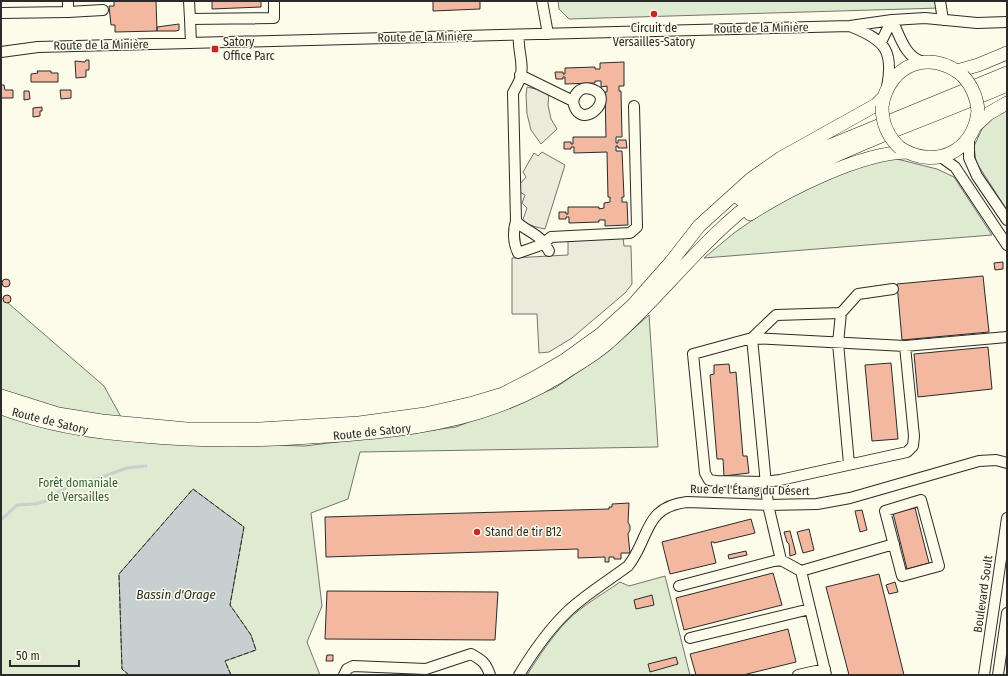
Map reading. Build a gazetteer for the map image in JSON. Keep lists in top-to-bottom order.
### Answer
{
  "streets": {
    "main road": ["Route de Satory"],
    "street": ["Route de la Minière", "Rue de l'Étang du Désert", "Boulevard Soult"]
  },
  "water": ["Bassin d'Orage"],
  "parks": ["Forêt domaniale de Versailles"],
  "places": {
    "other": ["Circuit de Versailles-Satory", "Stand de tir B12"],
    "transit": ["Satory Office Parc"]
  },
  "scale_bar": "50 m"
}
